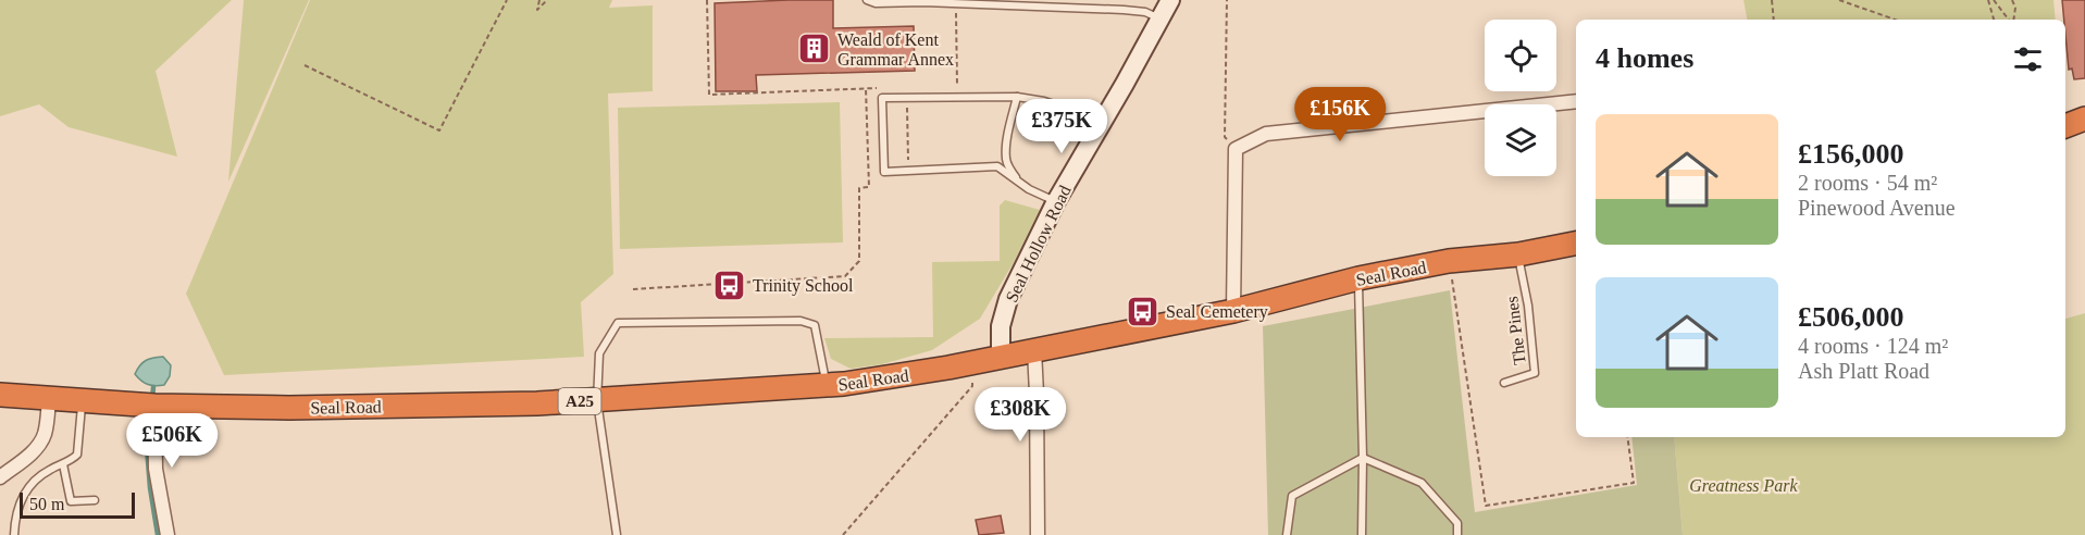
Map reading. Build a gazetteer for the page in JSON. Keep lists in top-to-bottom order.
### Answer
{
  "streets": {
    "highway": ["Seal Road", "A25"],
    "main road": ["Seal Hollow Road"],
    "lane": ["The Pines"]
  },
  "crossings": [
    ["Seal Hollow Road", "Seal Road"],
    ["Seal Road", "The Pines"],
    ["Seal Road", "A25"]
  ],
  "parks": ["Greatness Park"],
  "places": {
    "building": ["Weald of Kent Grammar Annex"],
    "bus stop": ["Trinity School", "Seal Cemetery"]
  },
  "scale_bar": "50 m",
  "page": {
    "heading": "4 homes",
    "price": [
      "£156K",
      "£375K",
      "£308K",
      "£506K"
    ],
    "list": [
      {
        "name": "£156,000",
        "note": "2 rooms · 54 m² · Pinewood Avenue"
      },
      {
        "name": "£506,000",
        "note": "4 rooms · 124 m² · Ash Platt Road"
      }
    ],
    "scale": "50 m"
  }
}
